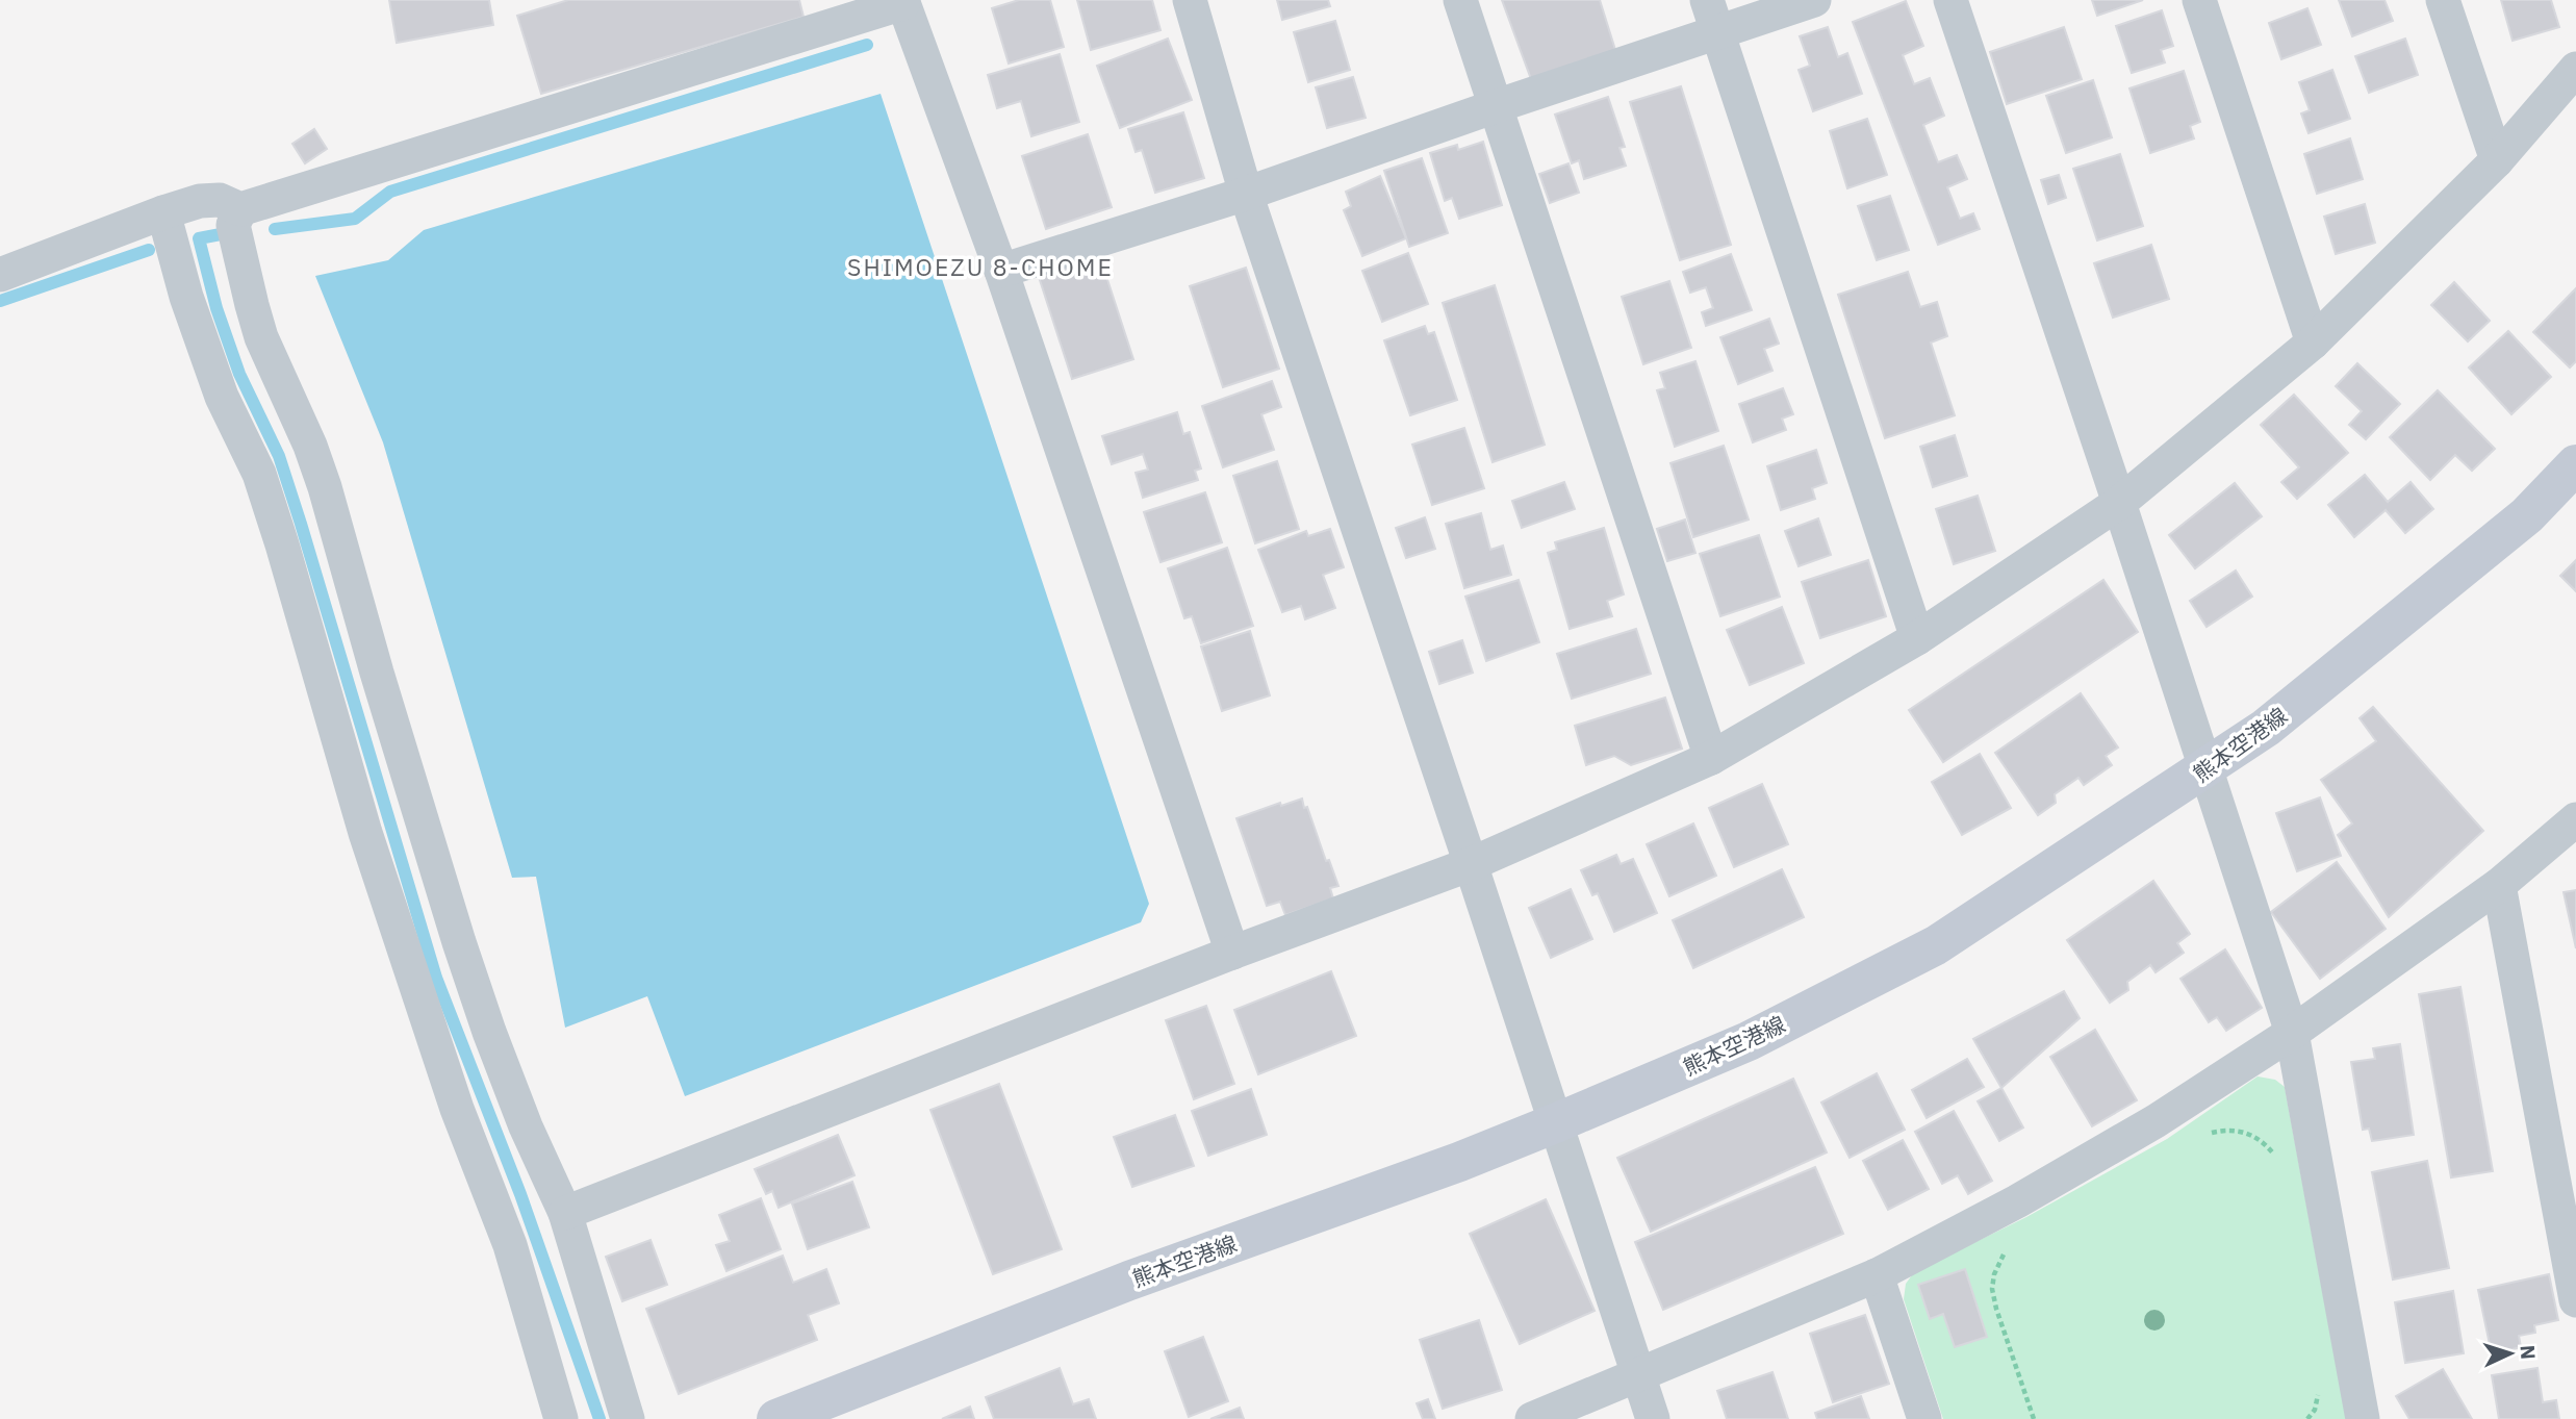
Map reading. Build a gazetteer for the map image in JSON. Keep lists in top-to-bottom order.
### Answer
{
  "streets": {
    "main road": ["熊本空港線"]
  },
  "districts": ["SHIMOEZU 8-CHOME"],
  "north": "right"
}
